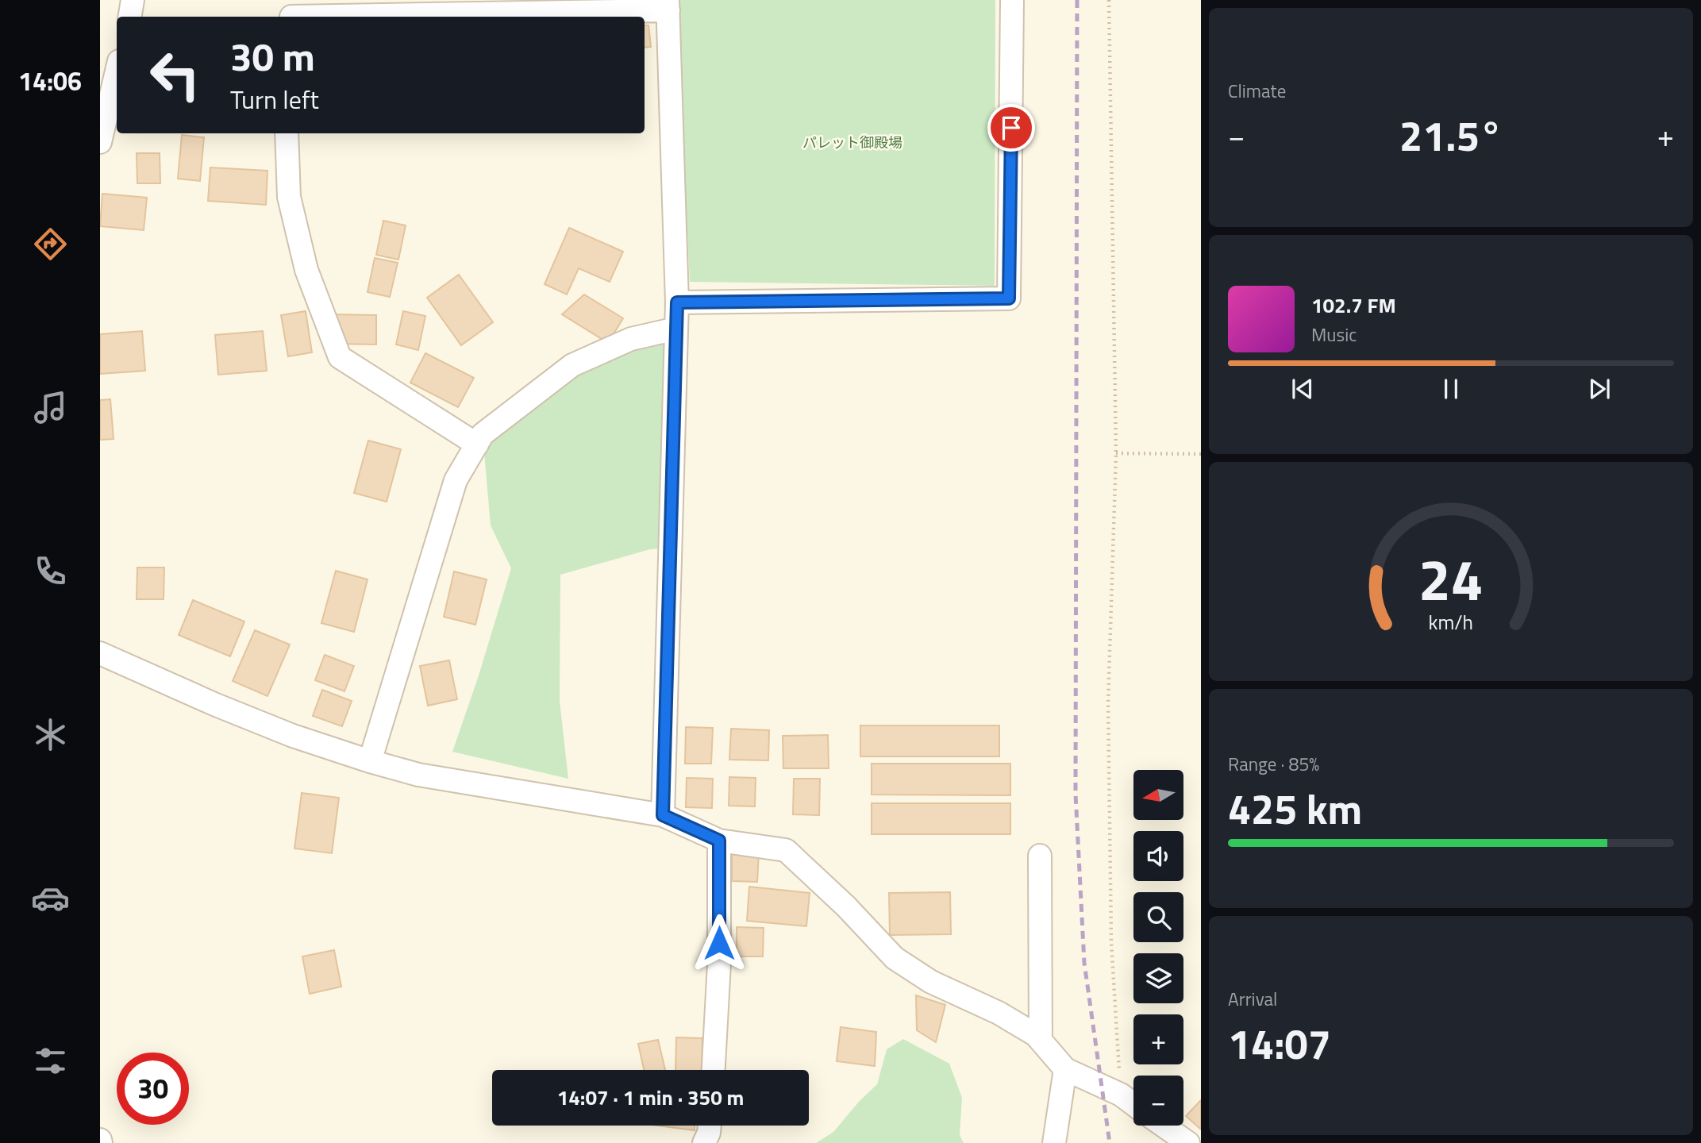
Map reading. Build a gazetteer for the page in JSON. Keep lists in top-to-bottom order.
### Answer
{
  "parks": ["パレット御殿場"],
  "north": "left",
  "page": {
    "tabs": "14:06",
    "tile": [
      "Climate",
      ["Range · 85%", "425 km"],
      ["Arrival", "14:07"]
    ],
    "turn": ["30 m", "Turn left"],
    "heat": ["−", "21.5°", "+"],
    "song": ["102.7 FM", "Music"],
    "map_buttons": ["+", "−"],
    "limit": "30",
    "trip": "14:07 · 1 min · 350 m",
    "gauge": ["24", "km/h"]
  }
}
